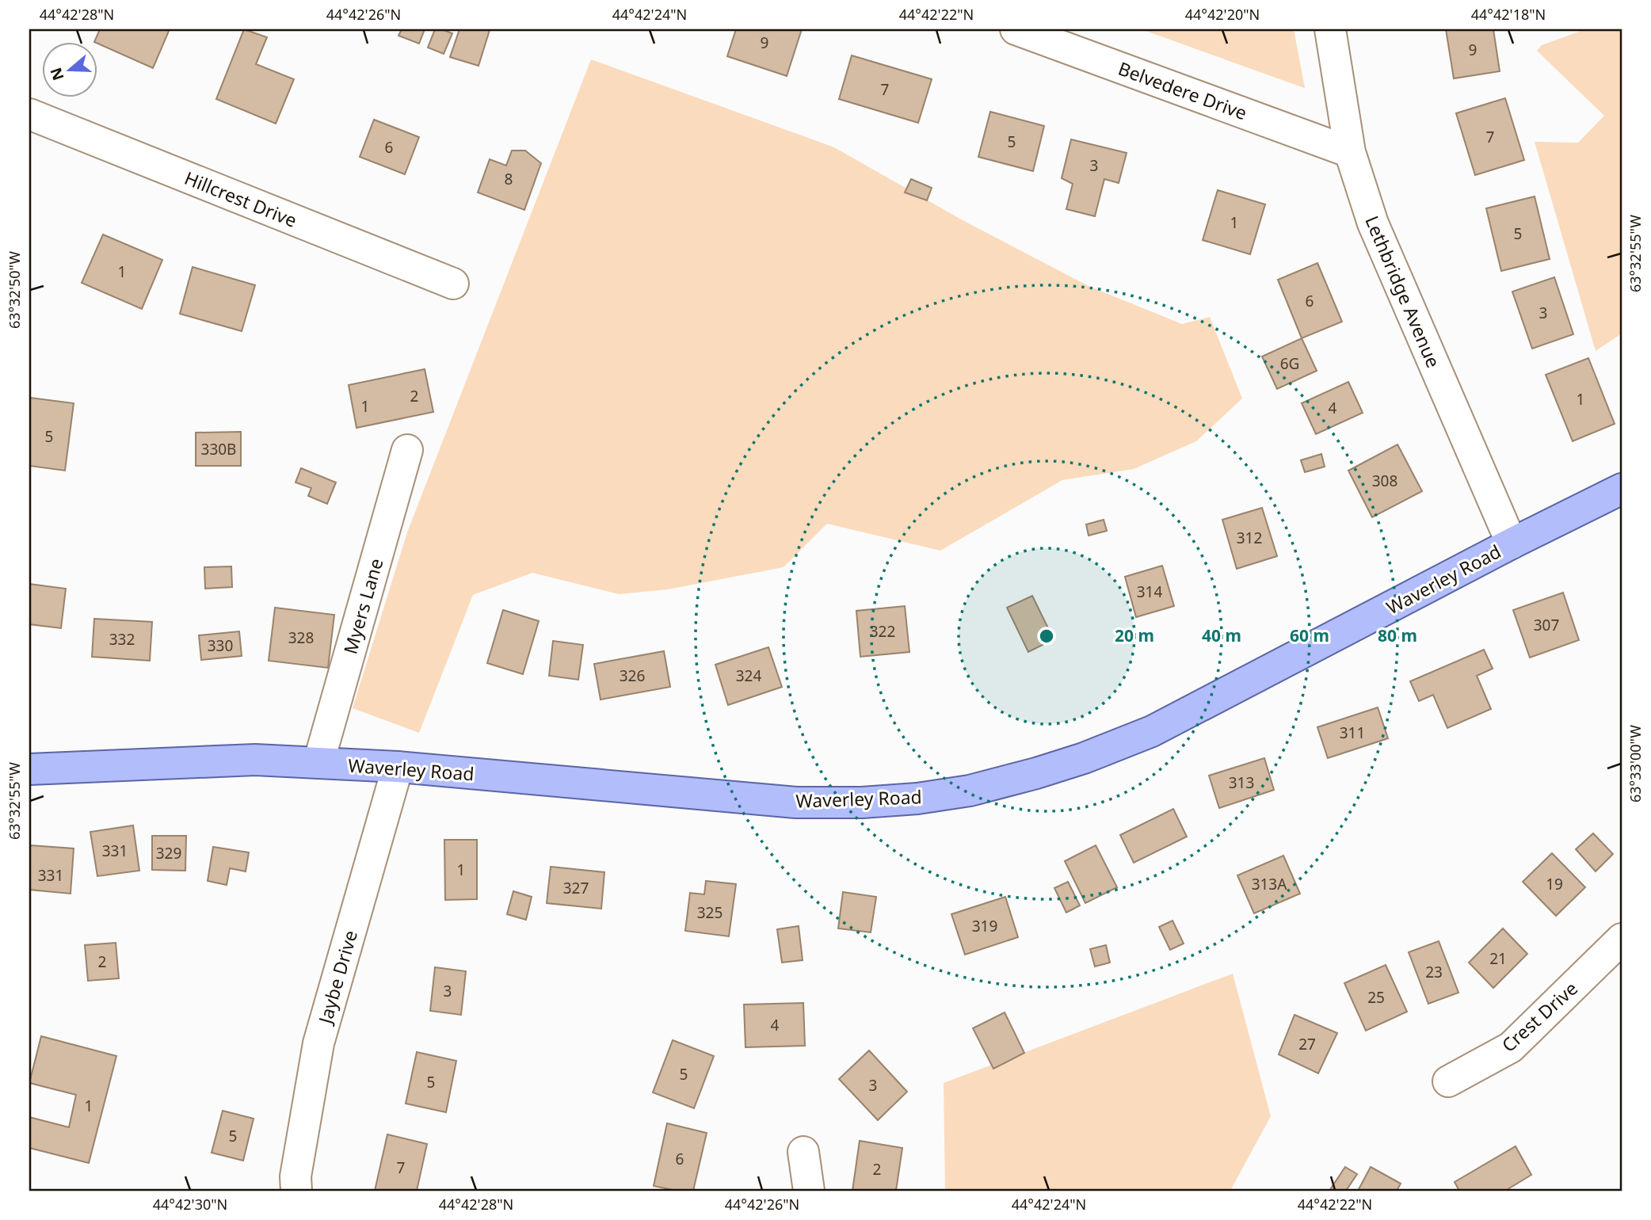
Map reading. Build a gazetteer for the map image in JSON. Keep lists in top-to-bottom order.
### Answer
{
  "streets": {
    "main road": ["Waverley Road"],
    "street": [
      "Belvedere Drive",
      "Hillcrest Drive",
      "Lethbridge Avenue",
      "Myers Lane",
      "Jaybe Drive",
      "Crest Drive"
    ]
  },
  "crossings": [
    ["Belvedere Drive", "Lethbridge Avenue"],
    ["Lethbridge Avenue", "Waverley Road"],
    ["Waverley Road", "Myers Lane"],
    ["Waverley Road", "Jaybe Drive"]
  ],
  "house_numbers": [
    "9",
    "9",
    "7",
    "7",
    "5",
    "6",
    "3",
    "8",
    "1",
    "5",
    "1",
    "6",
    "3",
    "6G",
    "2",
    "1",
    "1",
    "4",
    "5",
    "330B",
    "308",
    "312",
    "314",
    "307",
    "322",
    "328",
    "332",
    "330",
    "326",
    "324",
    "311",
    "313",
    "331",
    "329",
    "1",
    "331",
    "313A",
    "19",
    "327",
    "325",
    "319",
    "21",
    "2",
    "23",
    "3",
    "25",
    "4",
    "27",
    "5",
    "5",
    "3",
    "1",
    "5",
    "6",
    "7",
    "2"
  ],
  "north": "left",
  "coordinates": [
    "44°42'28\"N",
    "44°42'26\"N",
    "44°42'24\"N",
    "44°42'22\"N",
    "44°42'20\"N",
    "44°42'18\"N",
    "63°32'55\"W",
    "63°32'50\"W",
    "63°33'00\"W",
    "44°42'30\"N"
  ],
  "rings": [
    "20 m",
    "40 m",
    "60 m",
    "80 m"
  ]
}
